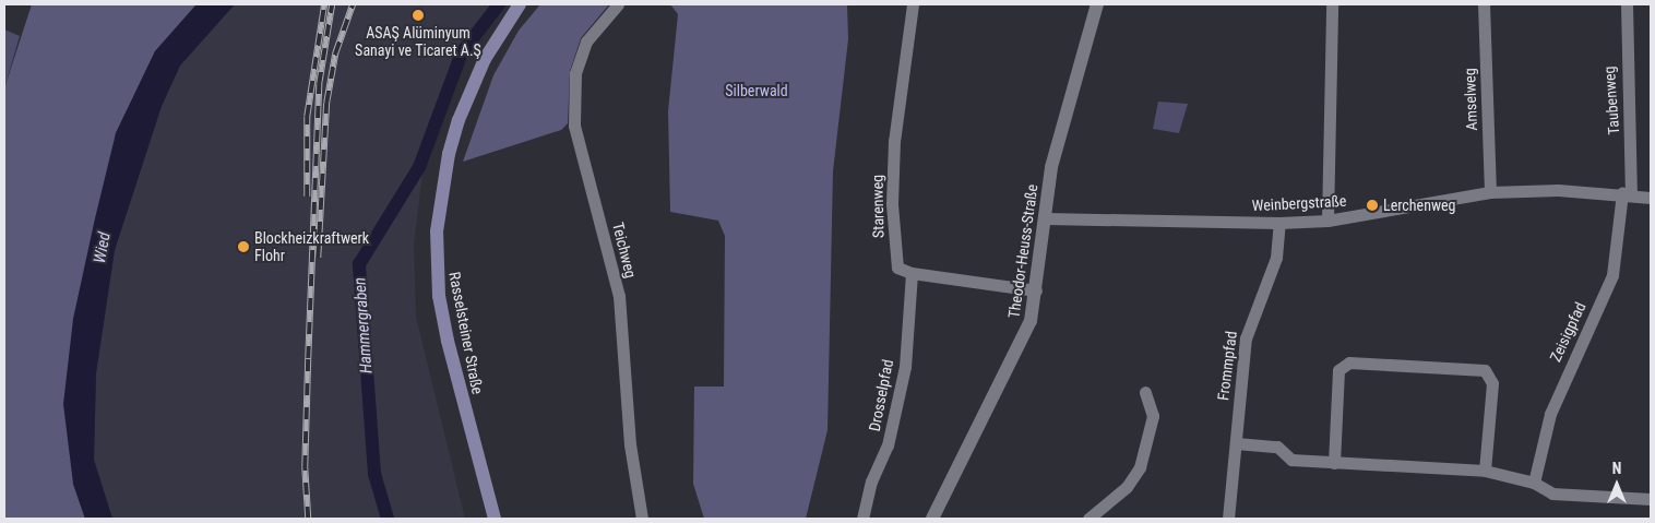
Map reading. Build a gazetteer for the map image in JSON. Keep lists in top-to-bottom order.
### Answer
{
  "streets": {
    "main road": ["Rasselsteiner Straße"],
    "street": [
      "Amselweg",
      "Taubenweg",
      "Weinbergstraße",
      "Starenweg",
      "Teichweg",
      "Theodor-Heuss-Straße",
      "Zeisigpfad",
      "Frommpfad",
      "Drosselpfad"
    ]
  },
  "crossings": [
    ["Amselweg", "Weinbergstraße"],
    ["Taubenweg", "Weinbergstraße"],
    ["Taubenweg", "Zeisigpfad"],
    ["Weinbergstraße", "Theodor-Heuss-Straße"],
    ["Weinbergstraße", "Zeisigpfad"],
    ["Weinbergstraße", "Frommpfad"],
    ["Starenweg", "Drosselpfad"]
  ],
  "water": ["Wied", "Hammergraben"],
  "parks": ["Silberwald"],
  "places": ["ASAŞ Alüminyum Sanayi ve Ticaret A.Ş", "Lerchenweg", "Blockheizkraftwerk Flohr"],
  "north": "top"
}
